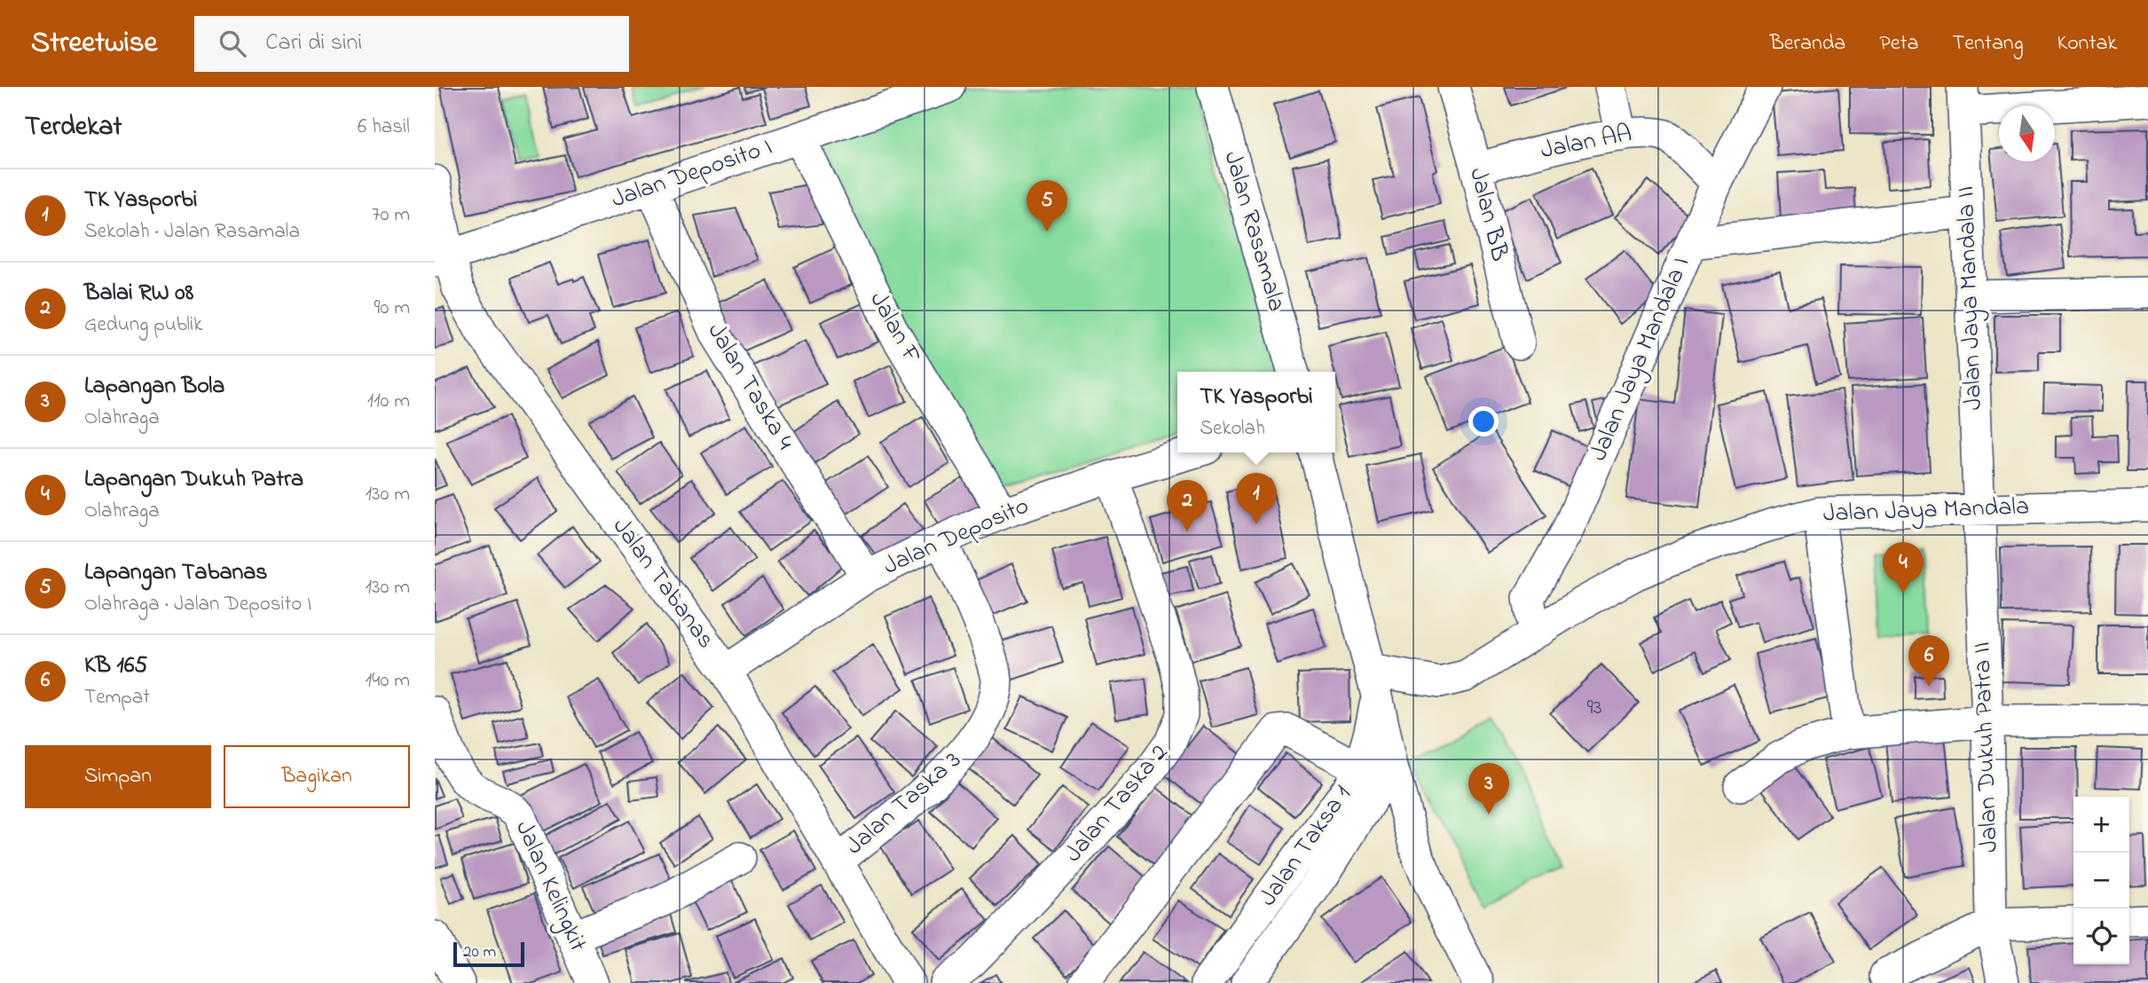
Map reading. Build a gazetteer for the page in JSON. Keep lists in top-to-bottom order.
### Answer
{
  "streets": {
    "street": [
      "Jalan AA",
      "Jalan Deposito I",
      "Jalan BB",
      "Jalan Rasamala",
      "Jalan Jaya Mandala II",
      "Jalan F",
      "Jalan Jaya Mandala I",
      "Jalan Taska 4",
      "Jalan Jaya Mandala",
      "Jalan Deposito",
      "Jalan Tabanas",
      "Jalan Dukuh Patra II",
      "Jalan Taska 3",
      "Jalan Taska 2",
      "Jalan Taksa 1",
      "Jalan Kelingkit"
    ]
  },
  "crossings": [
    ["Jalan AA", "Jalan BB"],
    ["Jalan AA", "Jalan Jaya Mandala I"],
    ["Jalan Deposito I", "Jalan F"],
    ["Jalan Deposito I", "Jalan Taska 4"],
    ["Jalan Deposito I", "Jalan Tabanas"],
    ["Jalan Jaya Mandala II", "Jalan Jaya Mandala"],
    ["Jalan Jaya Mandala II", "Jalan Dukuh Patra II"],
    ["Jalan F", "Jalan Deposito"],
    ["Jalan Jaya Mandala I", "Jalan Jaya Mandala"],
    ["Jalan Taska 4", "Jalan Deposito"],
    ["Jalan Jaya Mandala", "Jalan Dukuh Patra II"],
    ["Jalan Jaya Mandala", "Jalan Taksa 1"],
    ["Jalan Deposito", "Jalan Tabanas"],
    ["Jalan Deposito", "Jalan Taska 3"],
    ["Jalan Deposito", "Jalan Taska 2"],
    ["Jalan Tabanas", "Jalan Taska 3"]
  ],
  "house_numbers": ["93"],
  "scale_bar": "20 m",
  "north": "bottom",
  "page": {
    "header": "Streetwise",
    "search": "Cari di sini",
    "nav": [
      "Beranda",
      "Peta",
      "Tentang",
      "Kontak"
    ],
    "heading": ["Terdekat", "6 hasil"],
    "list": [
      {
        "mark": "1",
        "name": "TK Yasporbi",
        "note": "Sekolah · Jalan Rasamala",
        "value": "70 m"
      },
      {
        "mark": "2",
        "name": "Balai RW 08",
        "note": "Gedung publik",
        "value": "90 m"
      },
      {
        "mark": "3",
        "name": "Lapangan Bola",
        "note": "Olahraga",
        "value": "110 m"
      },
      {
        "mark": "4",
        "name": "Lapangan Dukuh Patra",
        "note": "Olahraga",
        "value": "130 m"
      },
      {
        "mark": "5",
        "name": "Lapangan Tabanas",
        "note": "Olahraga · Jalan Deposito I",
        "value": "130 m"
      },
      {
        "mark": "6",
        "name": "KB 165",
        "note": "Tempat",
        "value": "140 m"
      }
    ],
    "pins": [
      "5",
      "1",
      "2",
      "4",
      "6",
      "3"
    ],
    "popup": ["TK Yasporbi", "Sekolah"],
    "buttons": ["Simpan", "Bagikan"],
    "map_buttons": ["+", "−"],
    "scale": "20 m"
  }
}
